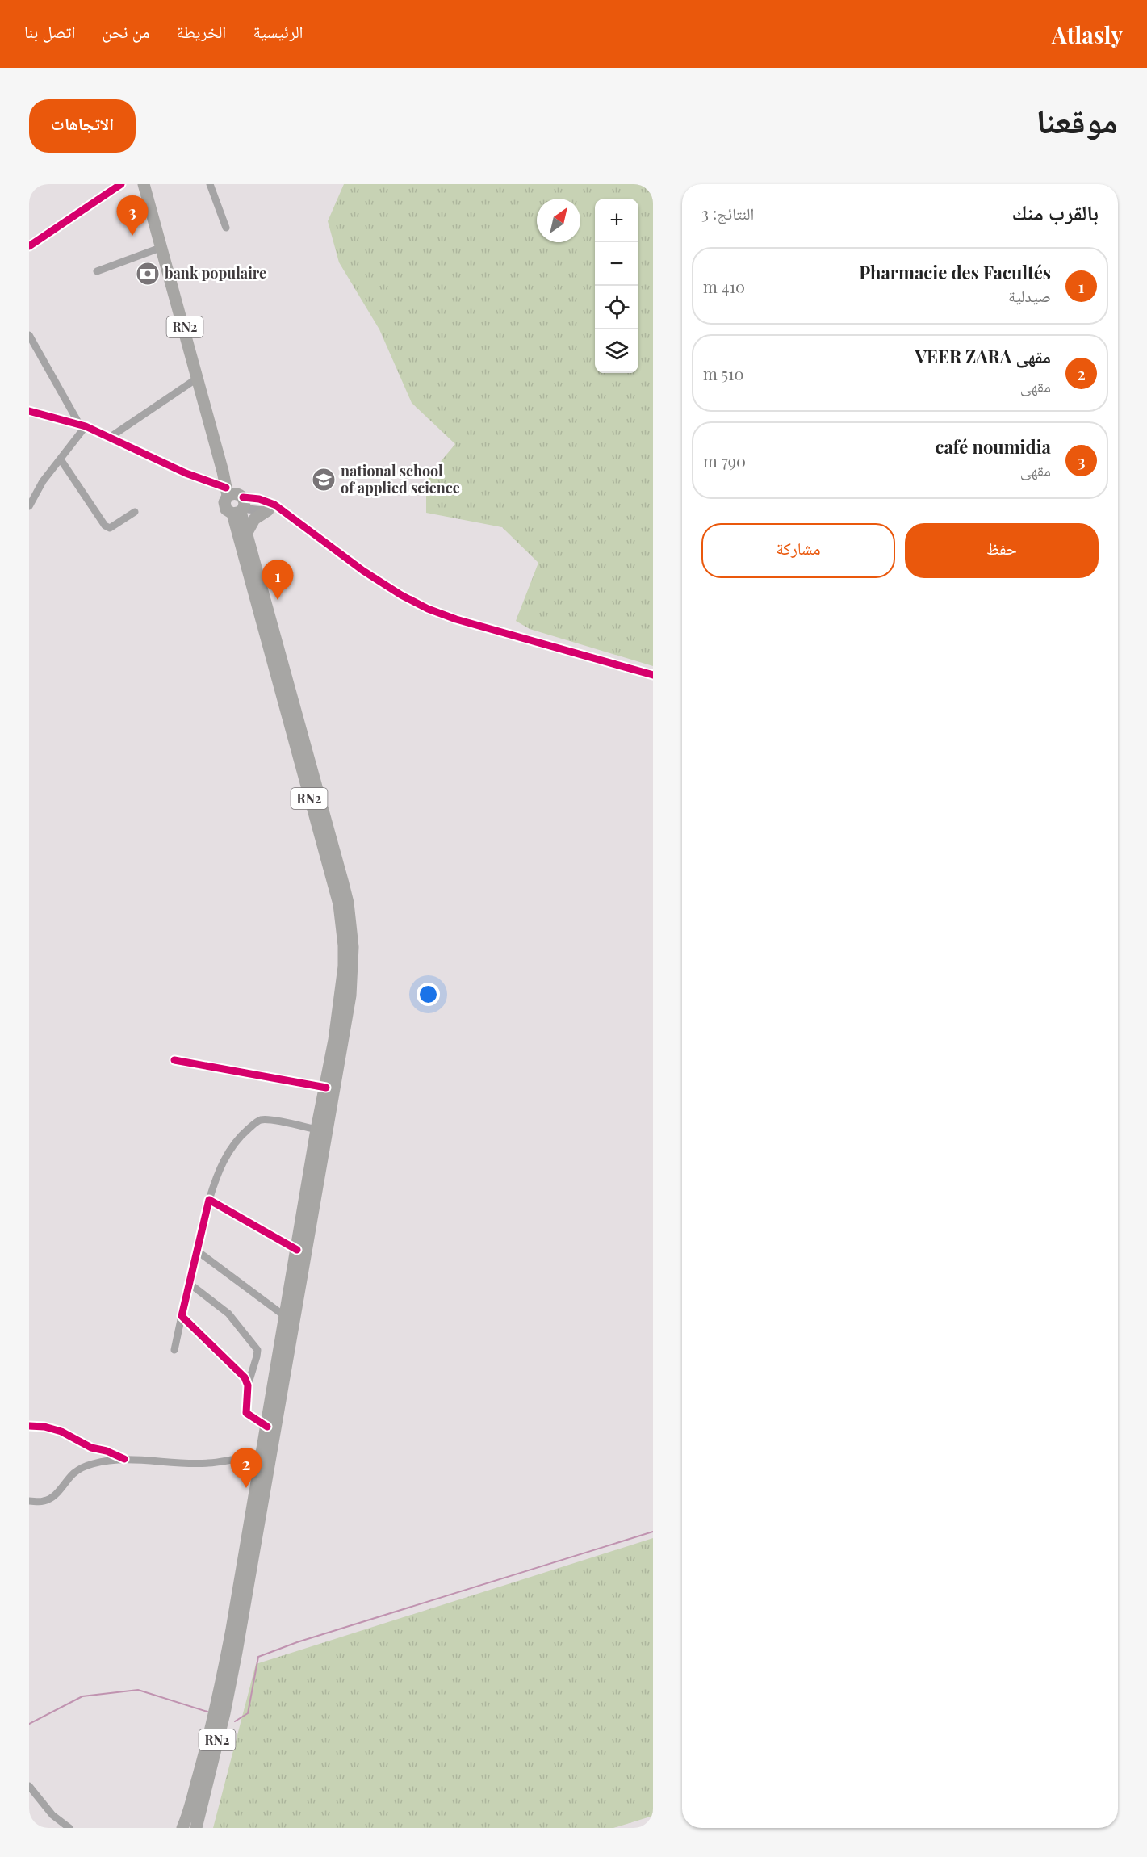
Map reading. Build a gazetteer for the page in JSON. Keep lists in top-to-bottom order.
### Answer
{
  "streets": {
    "highway": ["RN2"]
  },
  "places": {
    "bank": ["bank populaire"],
    "school or university": ["national school of applied science"]
  },
  "north": "top right",
  "page": {
    "header": "Atlasly",
    "nav": [
      "الرئيسية",
      "الخريطة",
      "من نحن",
      "اتصل بنا"
    ],
    "title": "موقعنا",
    "buttons": [
      "الاتجاهات",
      ["حفظ", "مشاركة"]
    ],
    "heading": ["بالقرب منك", "النتائج: 3"],
    "pins": ["3", "1", "2"],
    "map_buttons": ["+", "−"],
    "list": [
      {
        "mark": "1",
        "name": "Pharmacie des Facultés",
        "note": "صيدلية",
        "value": "410 m"
      },
      {
        "mark": "2",
        "name": "مقهى VEER ZARA",
        "note": "مقهى",
        "value": "510 m"
      },
      {
        "mark": "3",
        "name": "café noumidia",
        "note": "مقهى",
        "value": "790 m"
      }
    ]
  }
}
